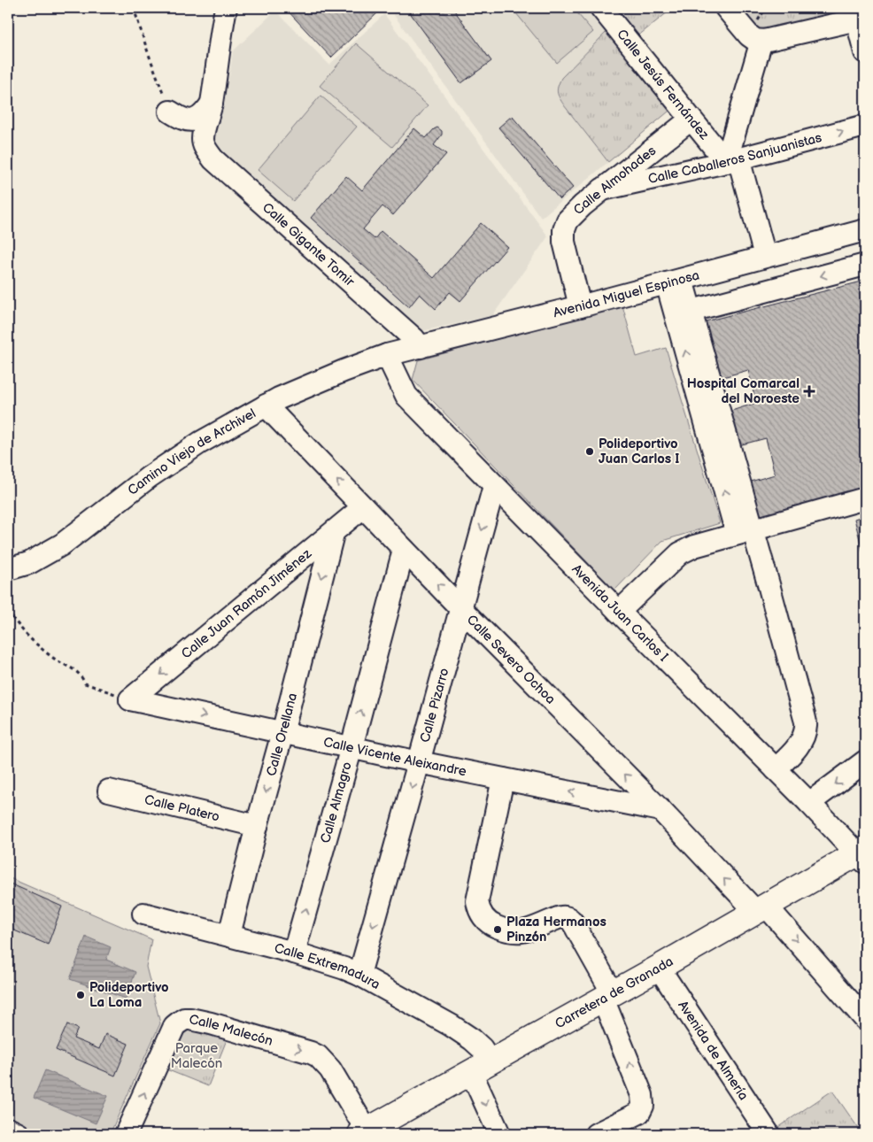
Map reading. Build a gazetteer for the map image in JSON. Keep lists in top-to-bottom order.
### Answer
{
  "streets": {
    "main road": ["Carretera de Granada"],
    "street": [
      "Calle Jesús Fernández",
      "Calle Caballeros Sanjuanistas",
      "Calle Almohades",
      "Calle Gigante Tomir",
      "Avenida Miguel Espinosa",
      "Camino Viejo de Archivel",
      "Calle Juan Ramón Jiménez",
      "Avenida Juan Carlos I",
      "Calle Severo Ochoa",
      "Calle Pizarro",
      "Calle Orellana",
      "Calle Vicente Aleixandre",
      "Calle Almagro",
      "Calle Platero",
      "Calle Extremadura",
      "Calle Malecón",
      "Avenida de Almería"
    ]
  },
  "crossings": [
    ["Calle Jesús Fernández", "Calle Caballeros Sanjuanistas"],
    ["Calle Jesús Fernández", "Calle Almohades"],
    ["Calle Caballeros Sanjuanistas", "Calle Almohades"],
    ["Calle Almohades", "Avenida Miguel Espinosa"],
    ["Calle Gigante Tomir", "Avenida Miguel Espinosa"],
    ["Avenida Miguel Espinosa", "Camino Viejo de Archivel"],
    ["Avenida Miguel Espinosa", "Avenida Juan Carlos I"],
    ["Camino Viejo de Archivel", "Avenida Juan Carlos I"],
    ["Camino Viejo de Archivel", "Calle Severo Ochoa"],
    ["Calle Juan Ramón Jiménez", "Calle Severo Ochoa"],
    ["Calle Juan Ramón Jiménez", "Calle Orellana"],
    ["Calle Juan Ramón Jiménez", "Calle Vicente Aleixandre"],
    ["Avenida Juan Carlos I", "Calle Pizarro"],
    ["Avenida Juan Carlos I", "Carretera de Granada"],
    ["Calle Severo Ochoa", "Calle Pizarro"],
    ["Calle Severo Ochoa", "Calle Vicente Aleixandre"],
    ["Calle Severo Ochoa", "Calle Almagro"],
    ["Calle Severo Ochoa", "Carretera de Granada"],
    ["Calle Pizarro", "Calle Vicente Aleixandre"],
    ["Calle Pizarro", "Calle Extremadura"],
    ["Calle Orellana", "Calle Vicente Aleixandre"],
    ["Calle Orellana", "Calle Platero"],
    ["Calle Orellana", "Calle Extremadura"],
    ["Calle Vicente Aleixandre", "Calle Almagro"],
    ["Calle Almagro", "Calle Extremadura"],
    ["Calle Extremadura", "Carretera de Granada"],
    ["Carretera de Granada", "Calle Malecón"],
    ["Carretera de Granada", "Avenida de Almería"]
  ],
  "one_way": [
    "Calle Juan Ramón Jiménez",
    "Calle Pizarro",
    "Calle Orellana",
    "Calle Almagro"
  ],
  "parks": ["Parque Malecón"],
  "places": {
    "health": ["Hospital Comarcal del Noroeste"],
    "other": ["Polideportivo Juan Carlos I", "Plaza Hermanos Pinzón", "Polideportivo La Loma"]
  }
}
